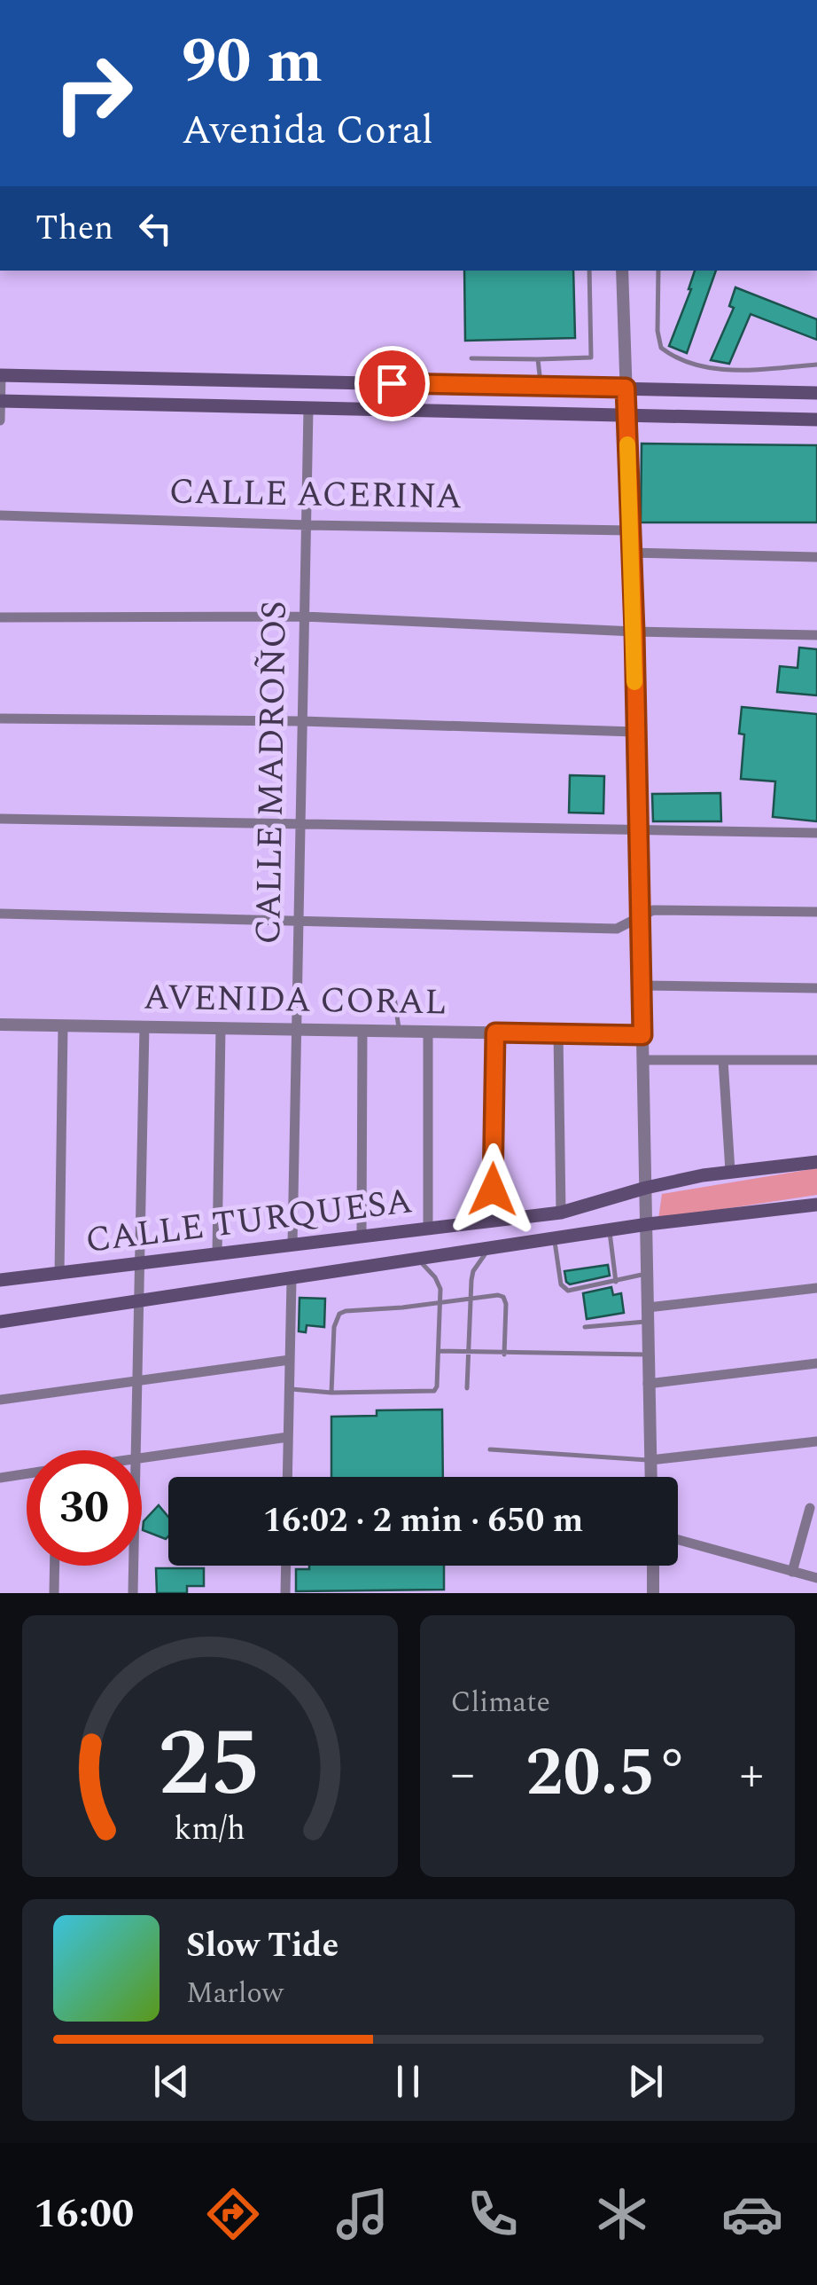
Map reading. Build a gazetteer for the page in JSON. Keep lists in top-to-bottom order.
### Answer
{
  "streets": {
    "main road": ["CALLE TURQUESA"],
    "street": ["CALLE ACERINA", "CALLE MADROÑOS", "AVENIDA CORAL"]
  },
  "crossings": [
    ["CALLE ACERINA", "CALLE MADROÑOS"],
    ["CALLE MADROÑOS", "AVENIDA CORAL"],
    ["CALLE MADROÑOS", "CALLE TURQUESA"]
  ],
  "page": {
    "turn": ["90 m", "Avenida Coral"],
    "then": "Then",
    "limit": "30",
    "trip": "16:02 · 2 min · 650 m",
    "tile": "Climate",
    "heat": ["−", "20.5°", "+"],
    "song": ["Slow Tide", "Marlow"],
    "tabs": "16:00",
    "gauge": ["25", "km/h"]
  }
}
